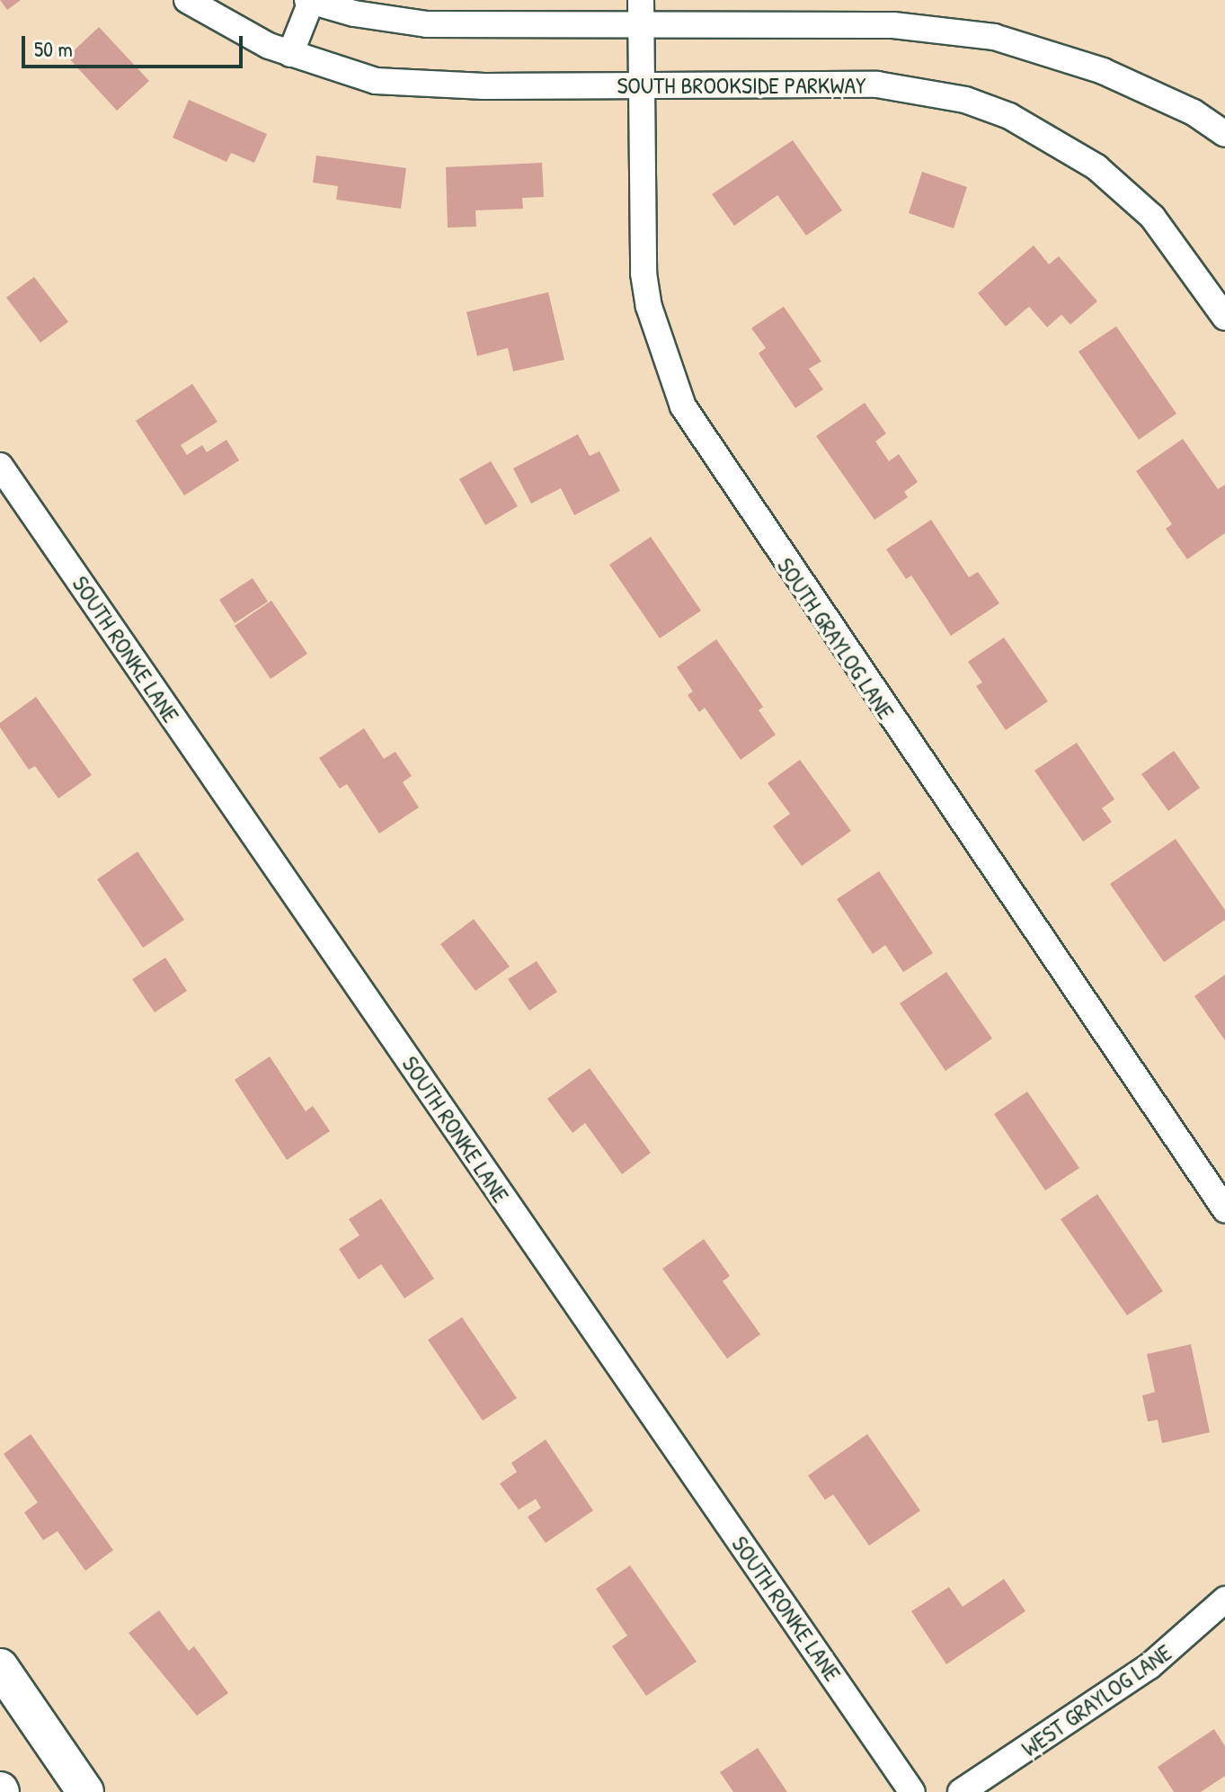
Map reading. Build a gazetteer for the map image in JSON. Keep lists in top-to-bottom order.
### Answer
{
  "streets": {
    "street": [
      "SOUTH BROOKSIDE PARKWAY",
      "SOUTH GRAYLOG LANE",
      "SOUTH RONKE LANE",
      "WEST GRAYLOG LANE"
    ]
  },
  "crossings": [
    ["SOUTH BROOKSIDE PARKWAY", "SOUTH GRAYLOG LANE"]
  ],
  "scale_bar": "50 m"
}
